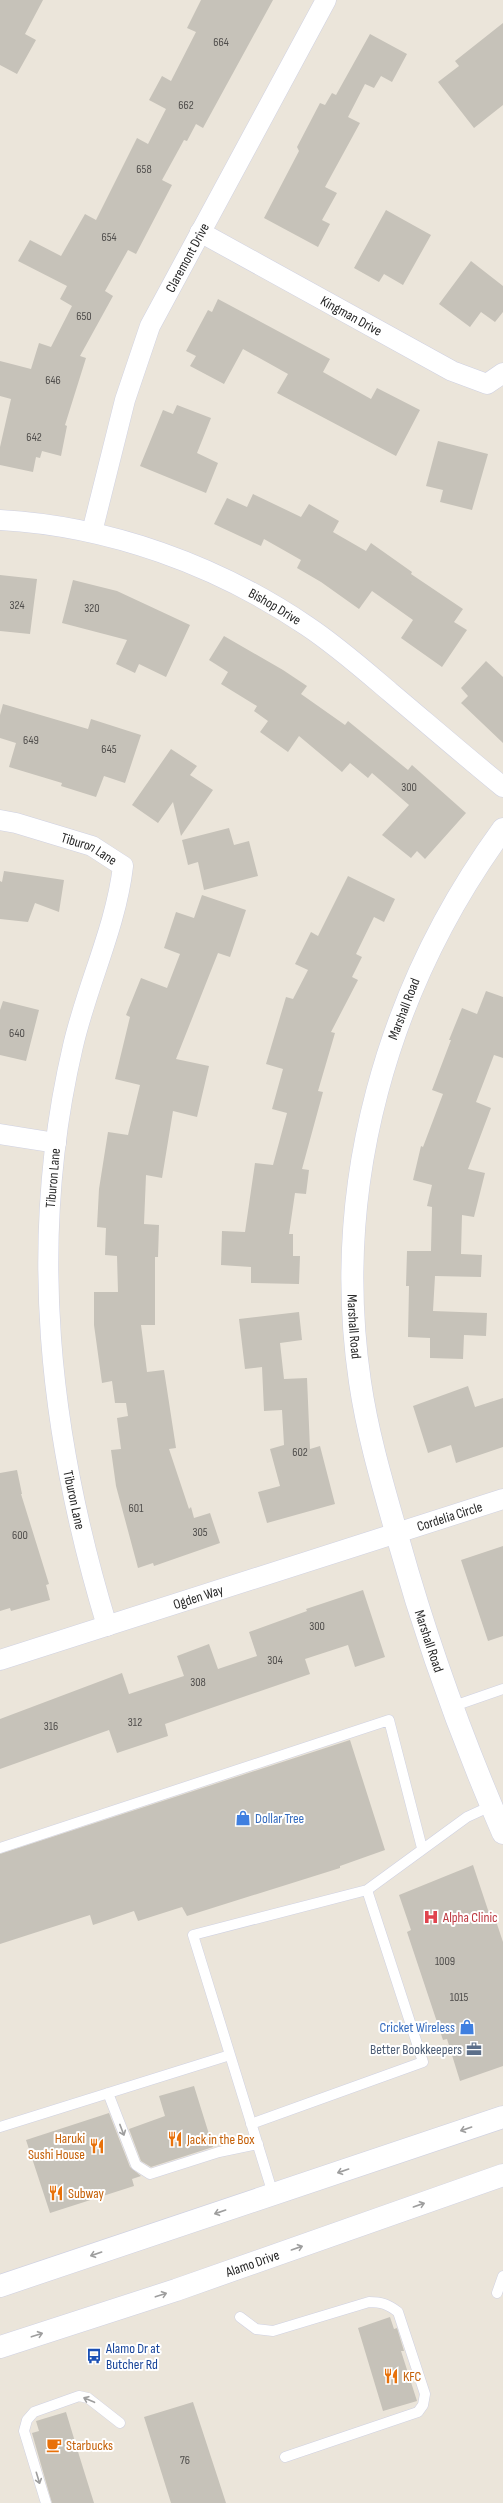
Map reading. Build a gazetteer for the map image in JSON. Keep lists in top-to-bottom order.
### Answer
{
  "streets": {
    "street": [
      "Claremont Drive",
      "Kingman Drive",
      "Bishop Drive",
      "Tiburon Lane",
      "Marshall Road",
      "Cordelia Circle",
      "Ogden Way",
      "Alamo Drive"
    ]
  },
  "crossings": [
    ["Claremont Drive", "Kingman Drive"],
    ["Claremont Drive", "Bishop Drive"],
    ["Tiburon Lane", "Ogden Way"],
    ["Marshall Road", "Cordelia Circle"],
    ["Marshall Road", "Ogden Way"],
    ["Cordelia Circle", "Ogden Way"]
  ],
  "places": {
    "shop": ["Dollar Tree", "Cricket Wireless"],
    "hospital": ["Alpha Clinic"],
    "office": ["Better Bookkeepers"],
    "restaurant": [
      "Jack in the Box",
      "Haruki Sushi House",
      "Subway",
      "KFC"
    ],
    "bus stop": ["Alamo Dr at Butcher Rd"],
    "cafe": ["Starbucks"]
  },
  "house_numbers": [
    "664",
    "662",
    "658",
    "654",
    "650",
    "646",
    "642",
    "324",
    "320",
    "649",
    "645",
    "300",
    "640",
    "602",
    "601",
    "305",
    "600",
    "300",
    "304",
    "308",
    "312",
    "316",
    "1009",
    "1015",
    "76"
  ]
}
